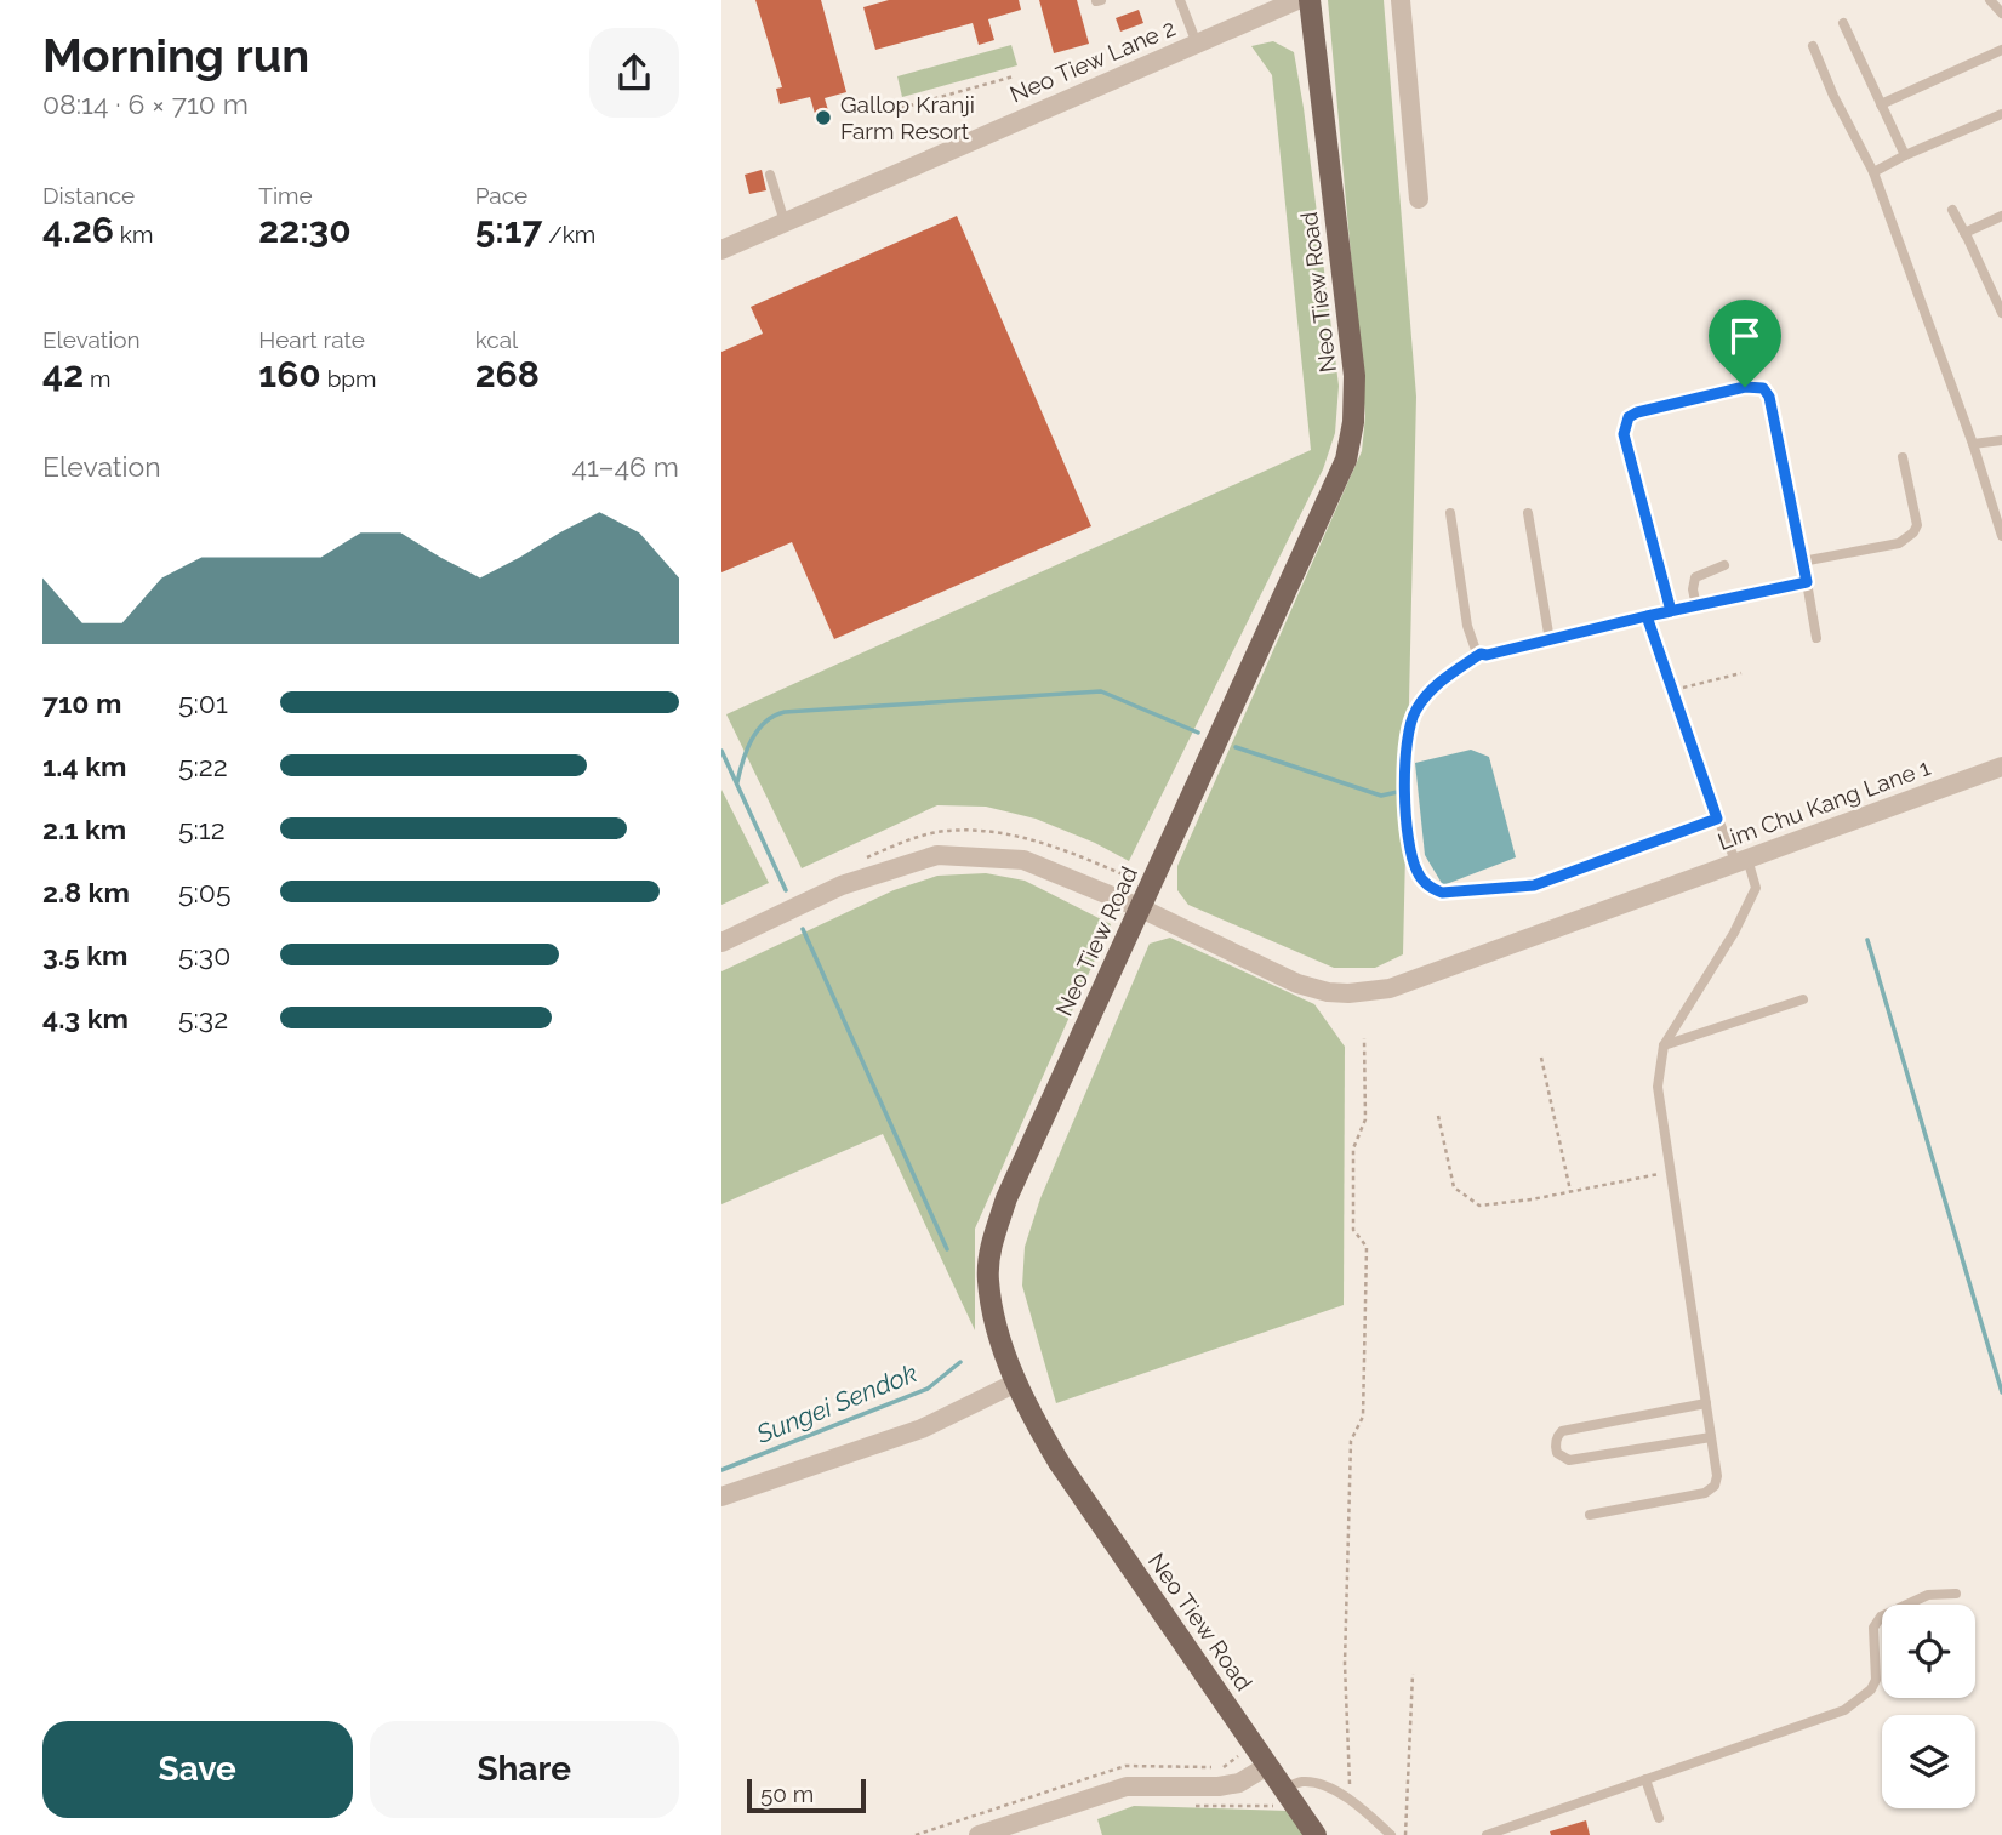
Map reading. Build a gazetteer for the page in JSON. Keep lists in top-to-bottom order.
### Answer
{
  "streets": {
    "main road": ["Neo Tiew Road"],
    "street": ["Neo Tiew Lane 2", "Lim Chu Kang Lane 1"]
  },
  "crossings": [
    ["Neo Tiew Road", "Lim Chu Kang Lane 1"]
  ],
  "water": ["Sungei Sendok"],
  "places": ["Gallop Kranji Farm Resort"],
  "scale_bar": "50 m",
  "page": {
    "heading": ["Morning run", "08:14 · 6 × 710 m"],
    "stats": [
      ["Distance", "4.26 km"],
      ["Time", "22:30"],
      ["Pace", "5:17 /km"],
      ["Elevation", "42 m"],
      ["Heart rate", "160 bpm"],
      ["kcal", "268"]
    ],
    "chart": ["Elevation", "41–46 m"],
    "list": [
      {
        "name": "710 m",
        "note": "5:01"
      },
      {
        "name": "1.4 km",
        "note": "5:22"
      },
      {
        "name": "2.1 km",
        "note": "5:12"
      },
      {
        "name": "2.8 km",
        "note": "5:05"
      },
      {
        "name": "3.5 km",
        "note": "5:30"
      },
      {
        "name": "4.3 km",
        "note": "5:32"
      }
    ],
    "buttons": ["Save", "Share"],
    "scale": "50 m"
  }
}
